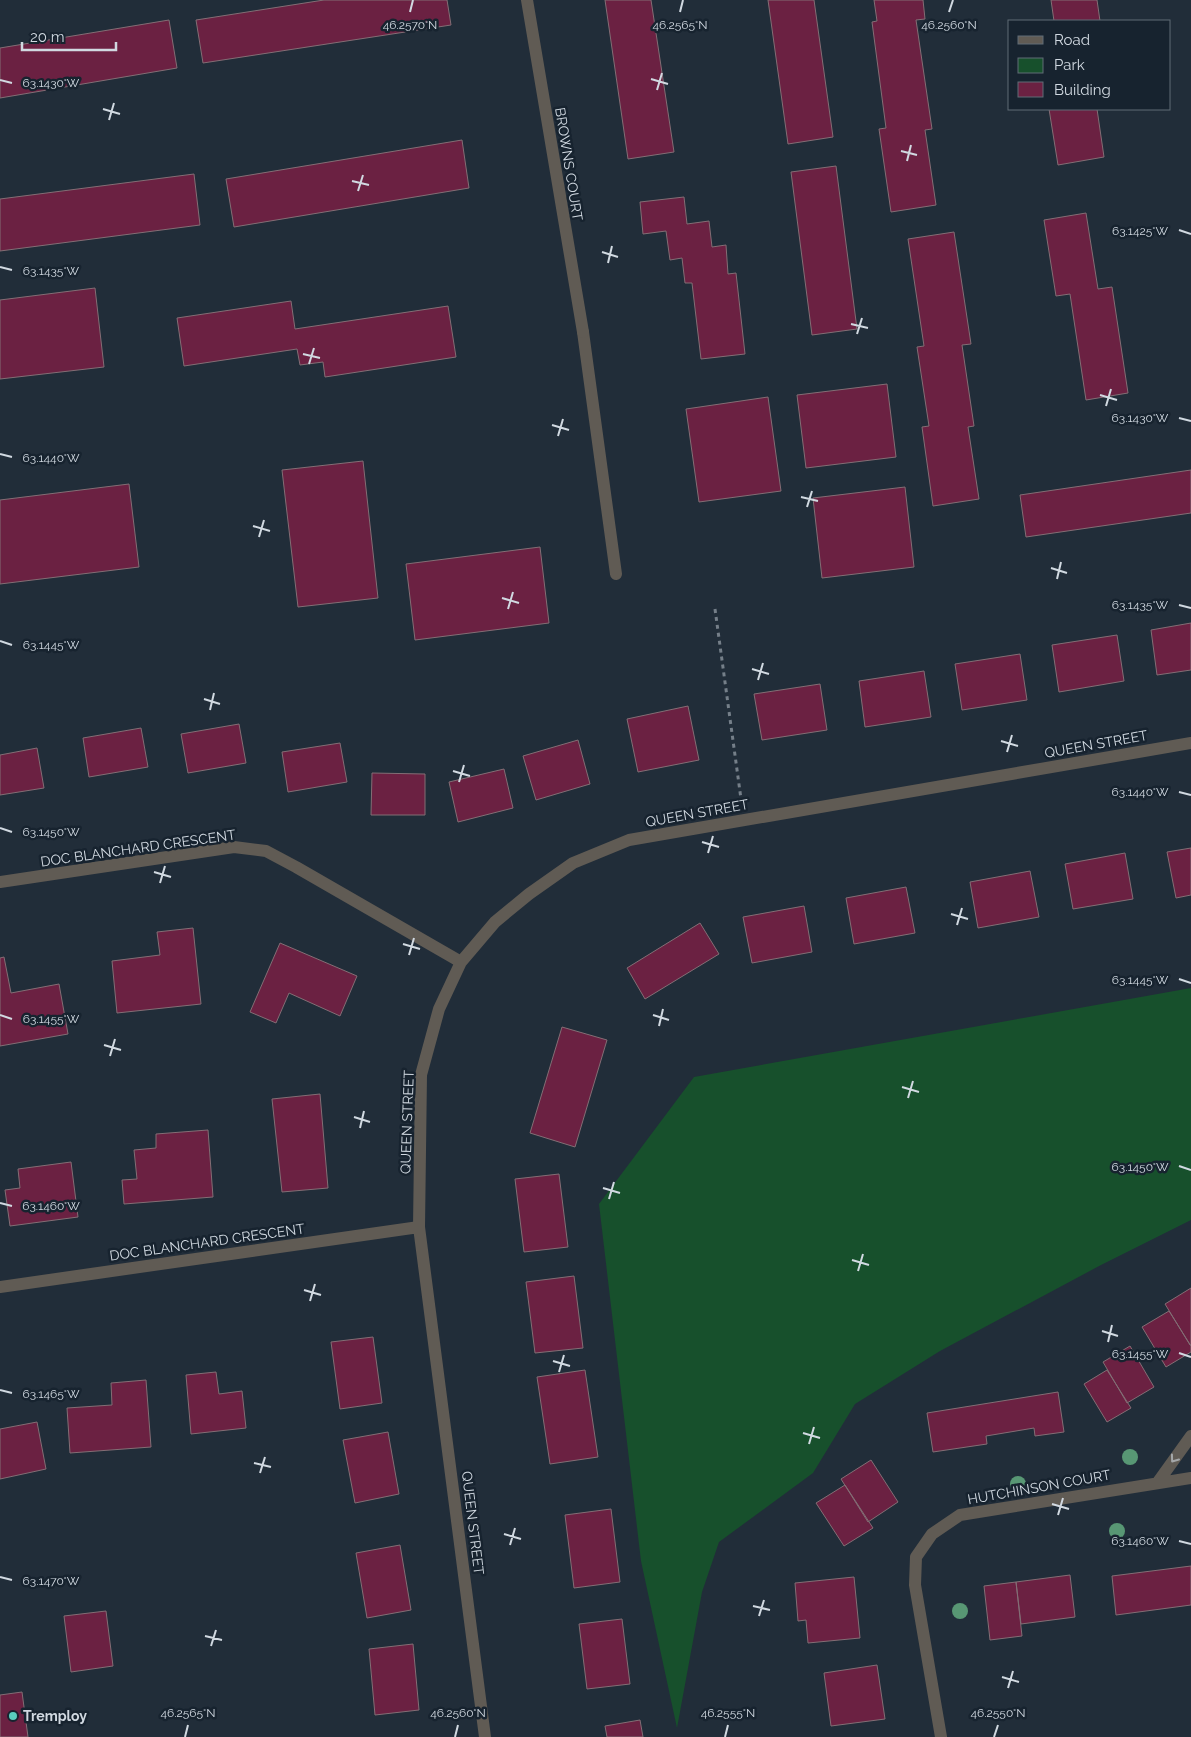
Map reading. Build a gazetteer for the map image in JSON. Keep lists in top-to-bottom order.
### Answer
{
  "streets": {
    "street": [
      "BROWNS COURT",
      "QUEEN STREET",
      "DOC BLANCHARD CRESCENT",
      "HUTCHINSON COURT"
    ]
  },
  "crossings": [
    ["QUEEN STREET", "DOC BLANCHARD CRESCENT"]
  ],
  "places": ["Tremploy"],
  "legend": ["Road", "Park", "Building"],
  "scale_bar": "20 m",
  "coordinates": [
    "46.2570°N",
    "46.2565°N",
    "46.2560°N",
    "63.1430°W",
    "63.1425°W",
    "63.1435°W",
    "63.1440°W",
    "63.1445°W",
    "63.1450°W",
    "63.1455°W",
    "63.1460°W",
    "63.1465°W",
    "63.1470°W",
    "46.2555°N",
    "46.2550°N"
  ]
}
